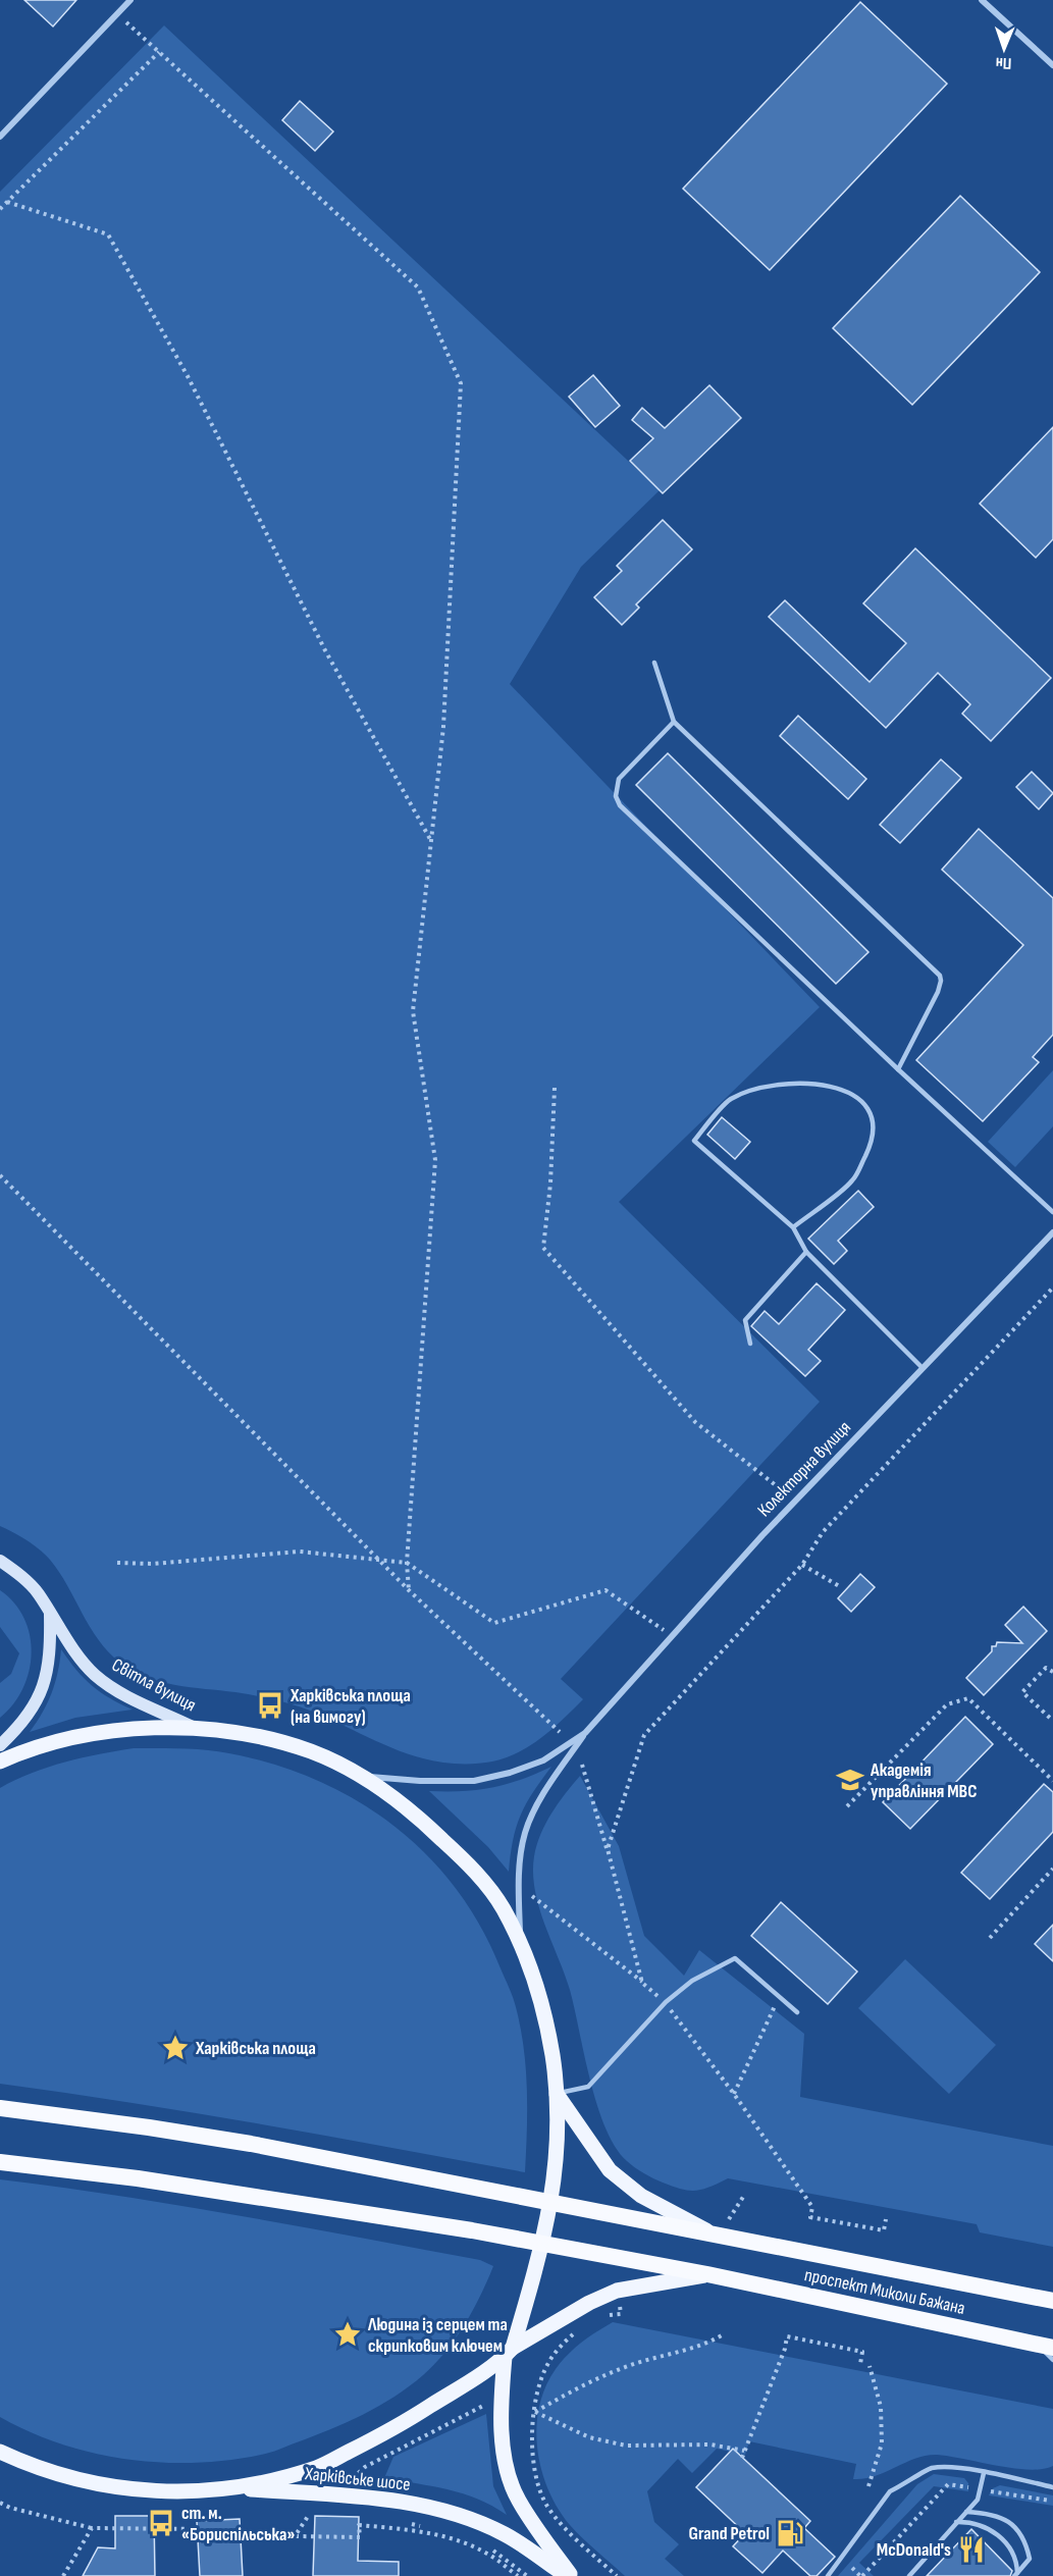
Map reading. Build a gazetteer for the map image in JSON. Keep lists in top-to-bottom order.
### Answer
{
  "streets": {
    "highway": ["проспект Миколи Бажана"],
    "main road": ["Світла вулиця", "Харківське шосе"],
    "street": ["Колекторна вулиця"]
  },
  "places": {
    "bus stop": ["Харківська площа (на вимогу)", "ст. м. «Бориспільська»"],
    "school or university": ["Академія управління МВС"],
    "place": ["Харківська площа", "Людина із серцем та скрипковим ключем"],
    "fuel station": ["Grand Petrol"],
    "restaurant": ["McDonald's"]
  },
  "north": "bottom"
}
